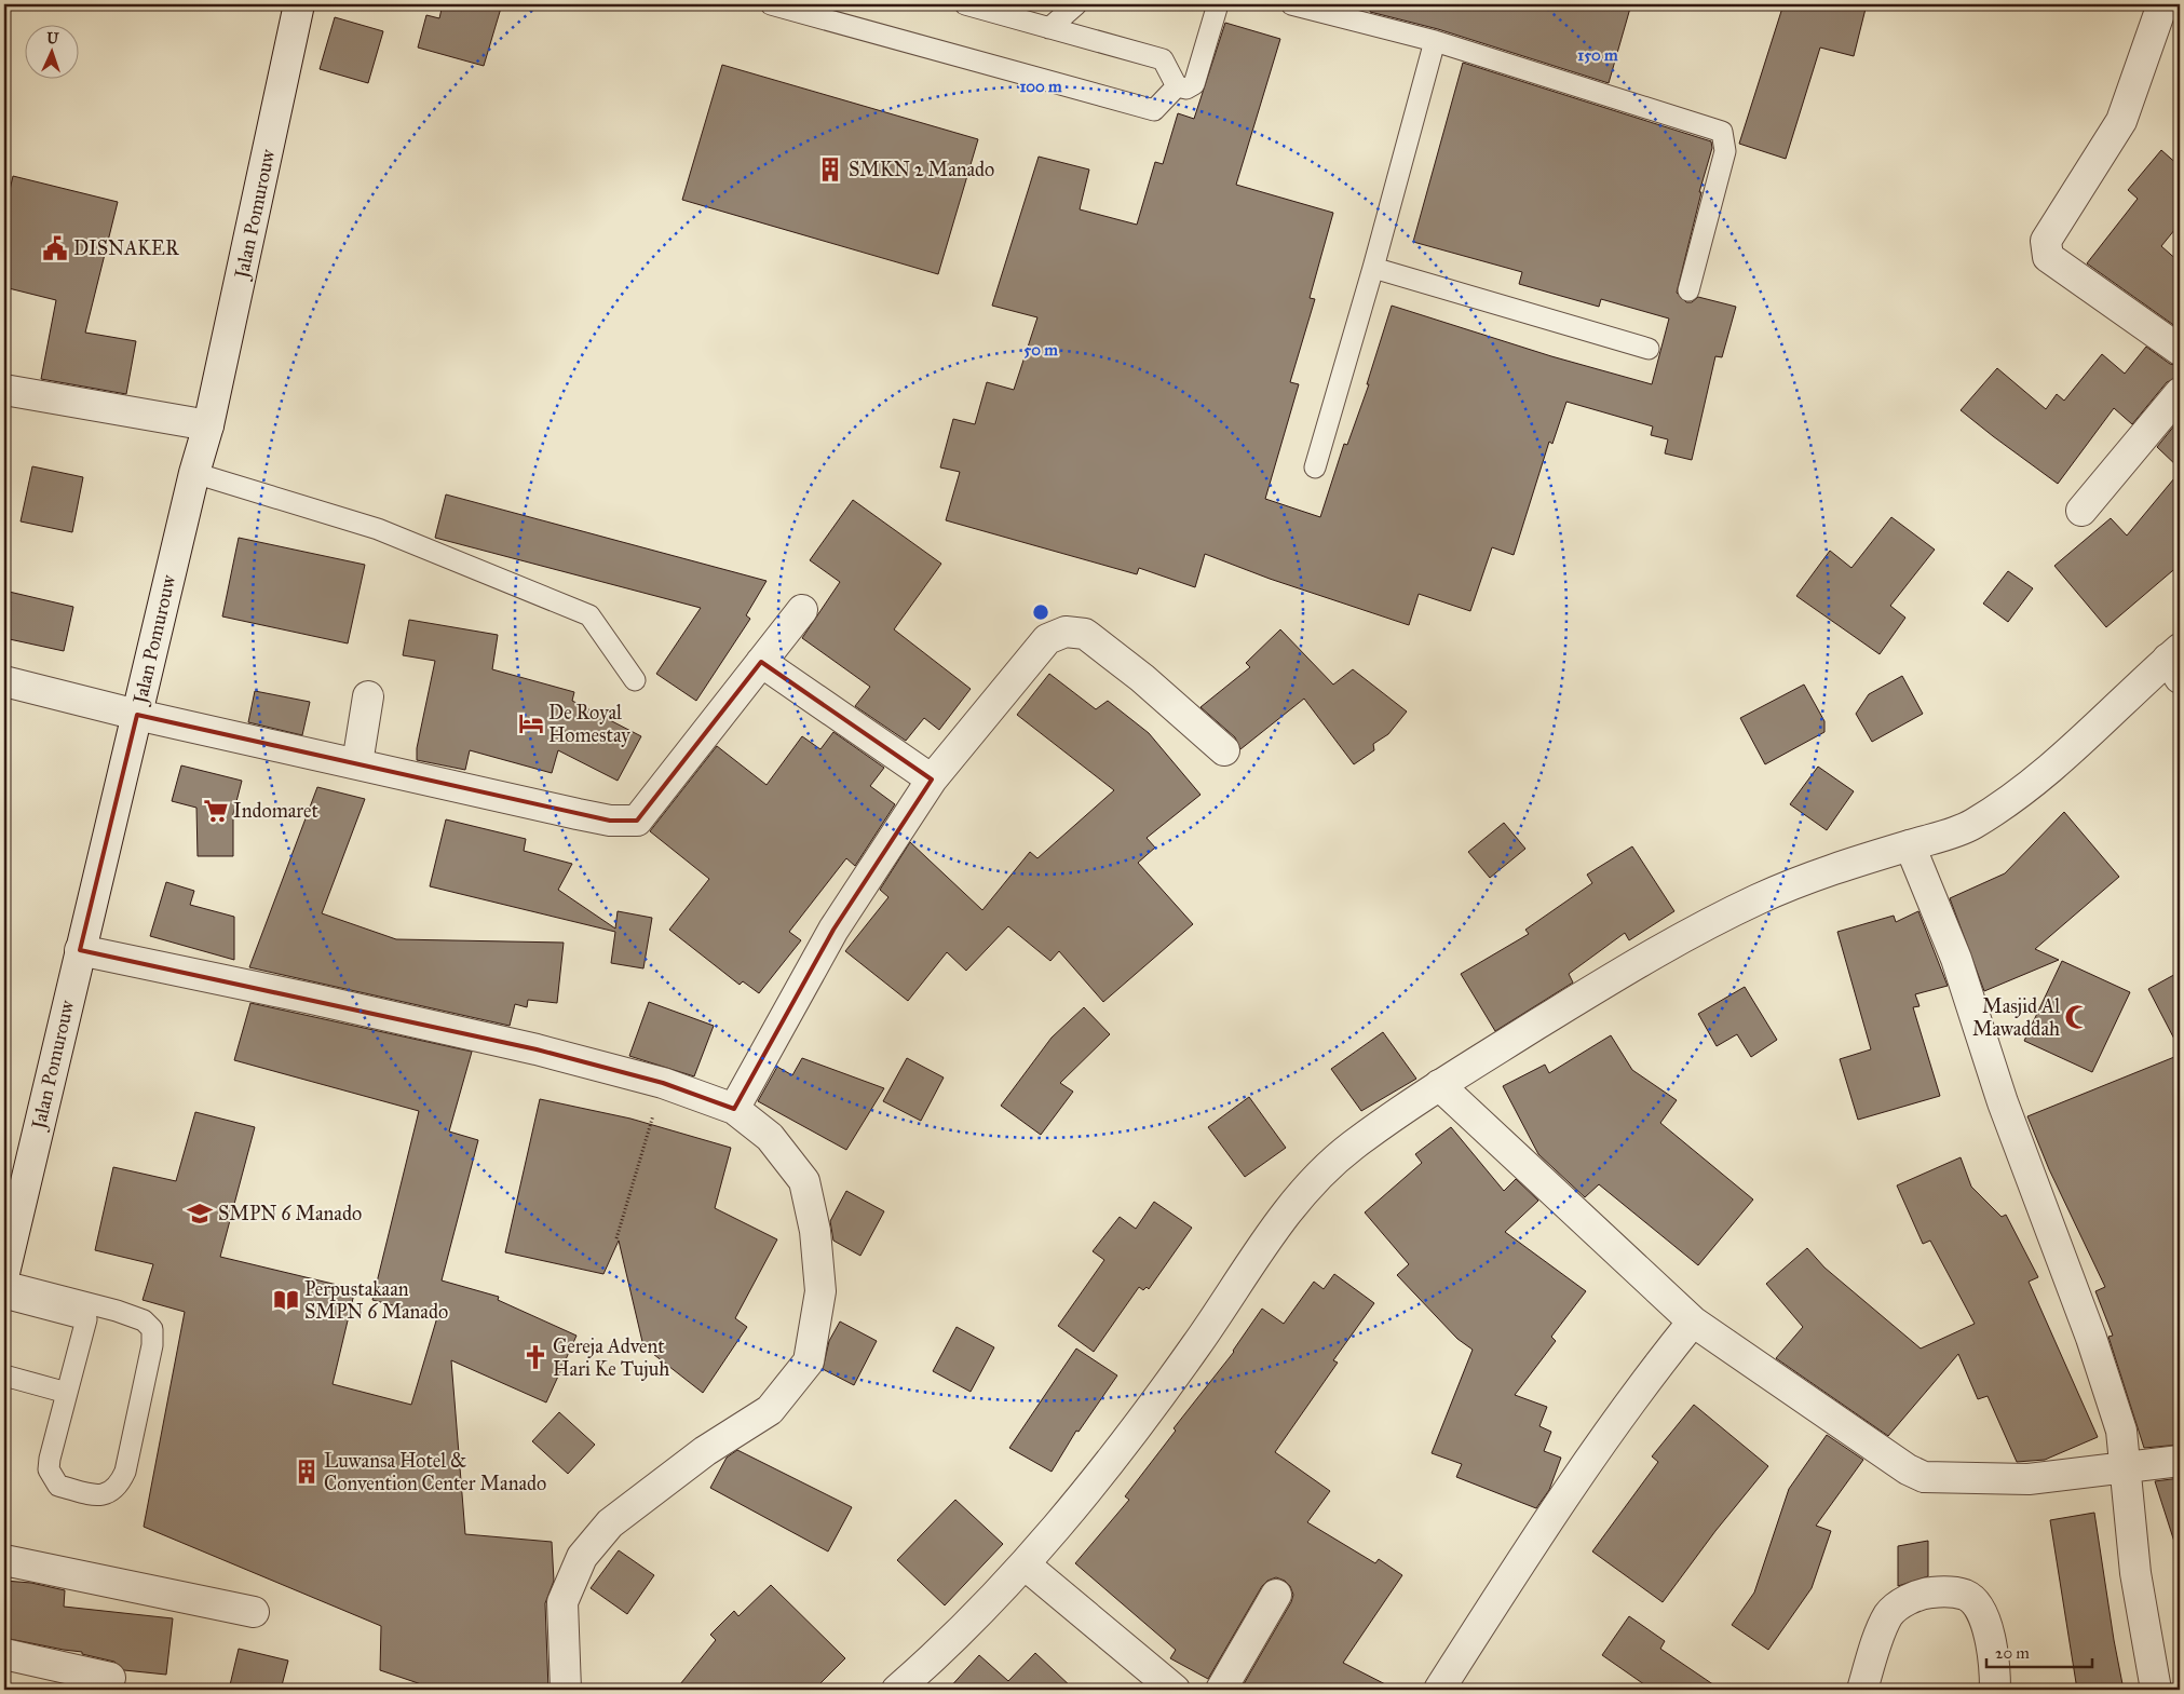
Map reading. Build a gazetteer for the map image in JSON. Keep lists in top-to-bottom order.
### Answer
{
  "streets": {
    "street": ["Jalan Pomurouw"]
  },
  "places": {
    "building": ["SMKN 2 Manado", "Luwansa Hotel & Convention Center Manado"],
    "public building": ["DISNAKER"],
    "hotel": ["De Royal Homestay"],
    "supermarket": ["Indomaret"],
    "mosque": ["Masjid Al Mawaddah"],
    "school or university": ["SMPN 6 Manado"],
    "library": ["Perpustakaan SMPN 6 Manado"],
    "church": ["Gereja Advent Hari Ke Tujuh"]
  },
  "scale_bar": "20 m",
  "north": "top",
  "rings": ["150 m", "100 m", "50 m"]
}
